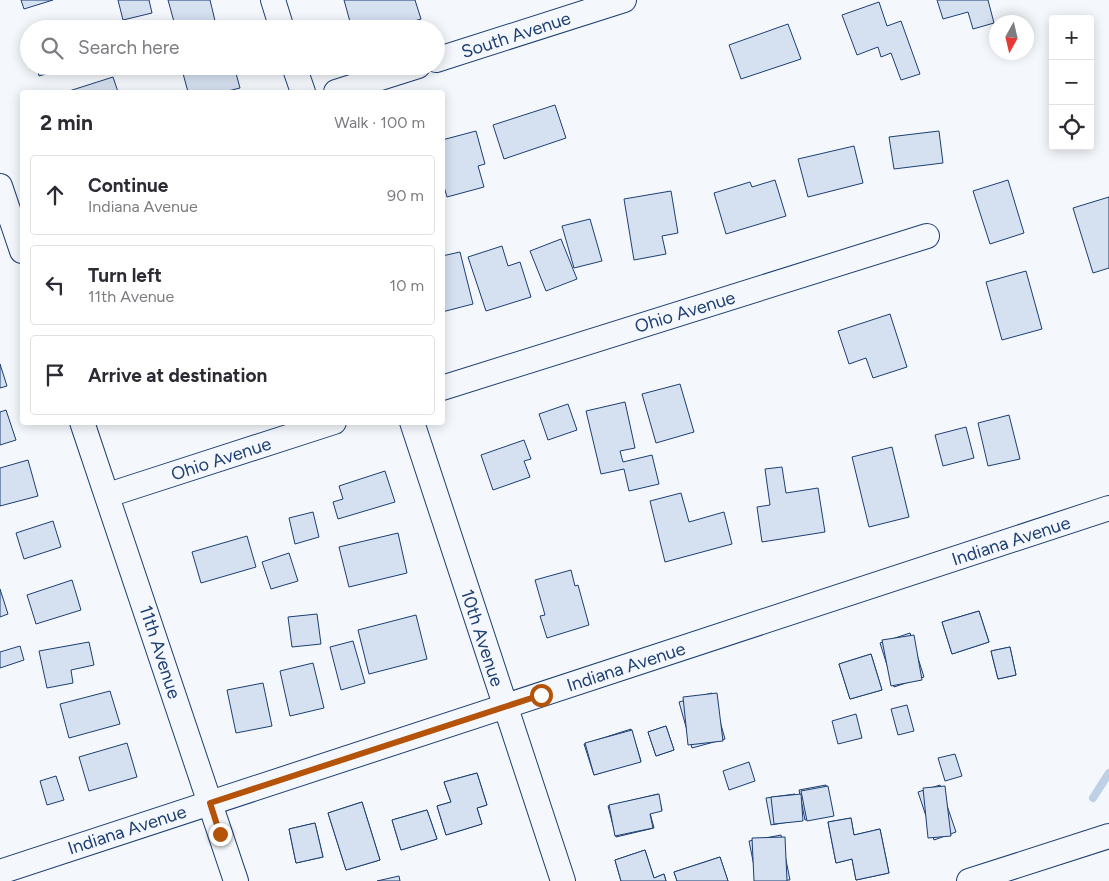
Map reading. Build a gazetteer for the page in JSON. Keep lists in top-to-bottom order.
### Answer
{
  "streets": {
    "street": [
      "South Avenue",
      "Ohio Avenue",
      "Indiana Avenue",
      "10th Avenue",
      "11th Avenue"
    ]
  },
  "crossings": [
    ["Ohio Avenue", "11th Avenue"],
    ["Indiana Avenue", "10th Avenue"],
    ["Indiana Avenue", "11th Avenue"]
  ],
  "north": "bottom",
  "page": {
    "map_buttons": ["+", "−"],
    "search": "Search here",
    "heading": ["2 min", "Walk · 100 m"],
    "list": [
      ["Continue", "Indiana Avenue", "90 m"],
      ["Turn left", "11th Avenue", "10 m"],
      "Arrive at destination"
    ]
  }
}
